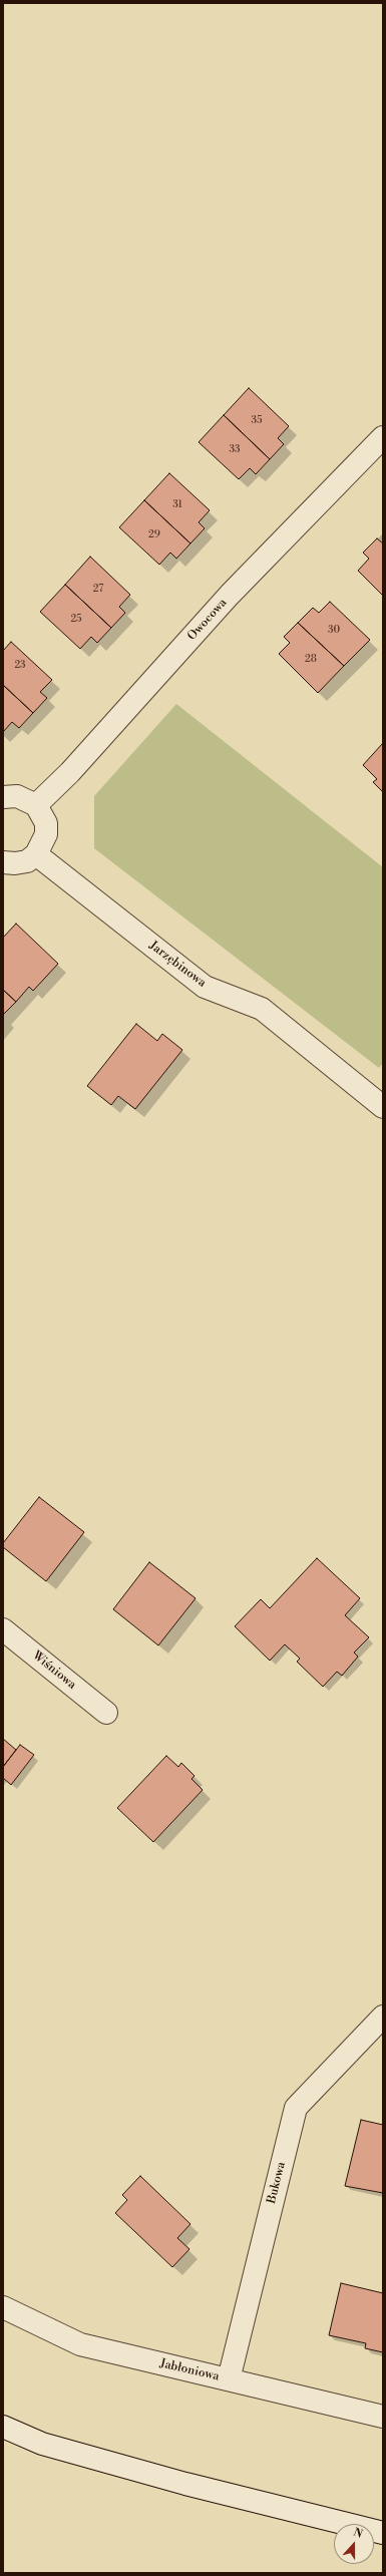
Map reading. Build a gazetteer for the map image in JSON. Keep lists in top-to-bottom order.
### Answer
{
  "streets": {
    "street": [
      "Owocowa",
      "Jarzębinowa",
      "Wiśniowa",
      "Bukowa",
      "Jabłoniowa"
    ]
  },
  "crossings": [
    ["Bukowa", "Jabłoniowa"]
  ],
  "house_numbers": [
    "35",
    "33",
    "31",
    "29",
    "27",
    "25",
    "30",
    "28",
    "23"
  ],
  "north": "top"
}
